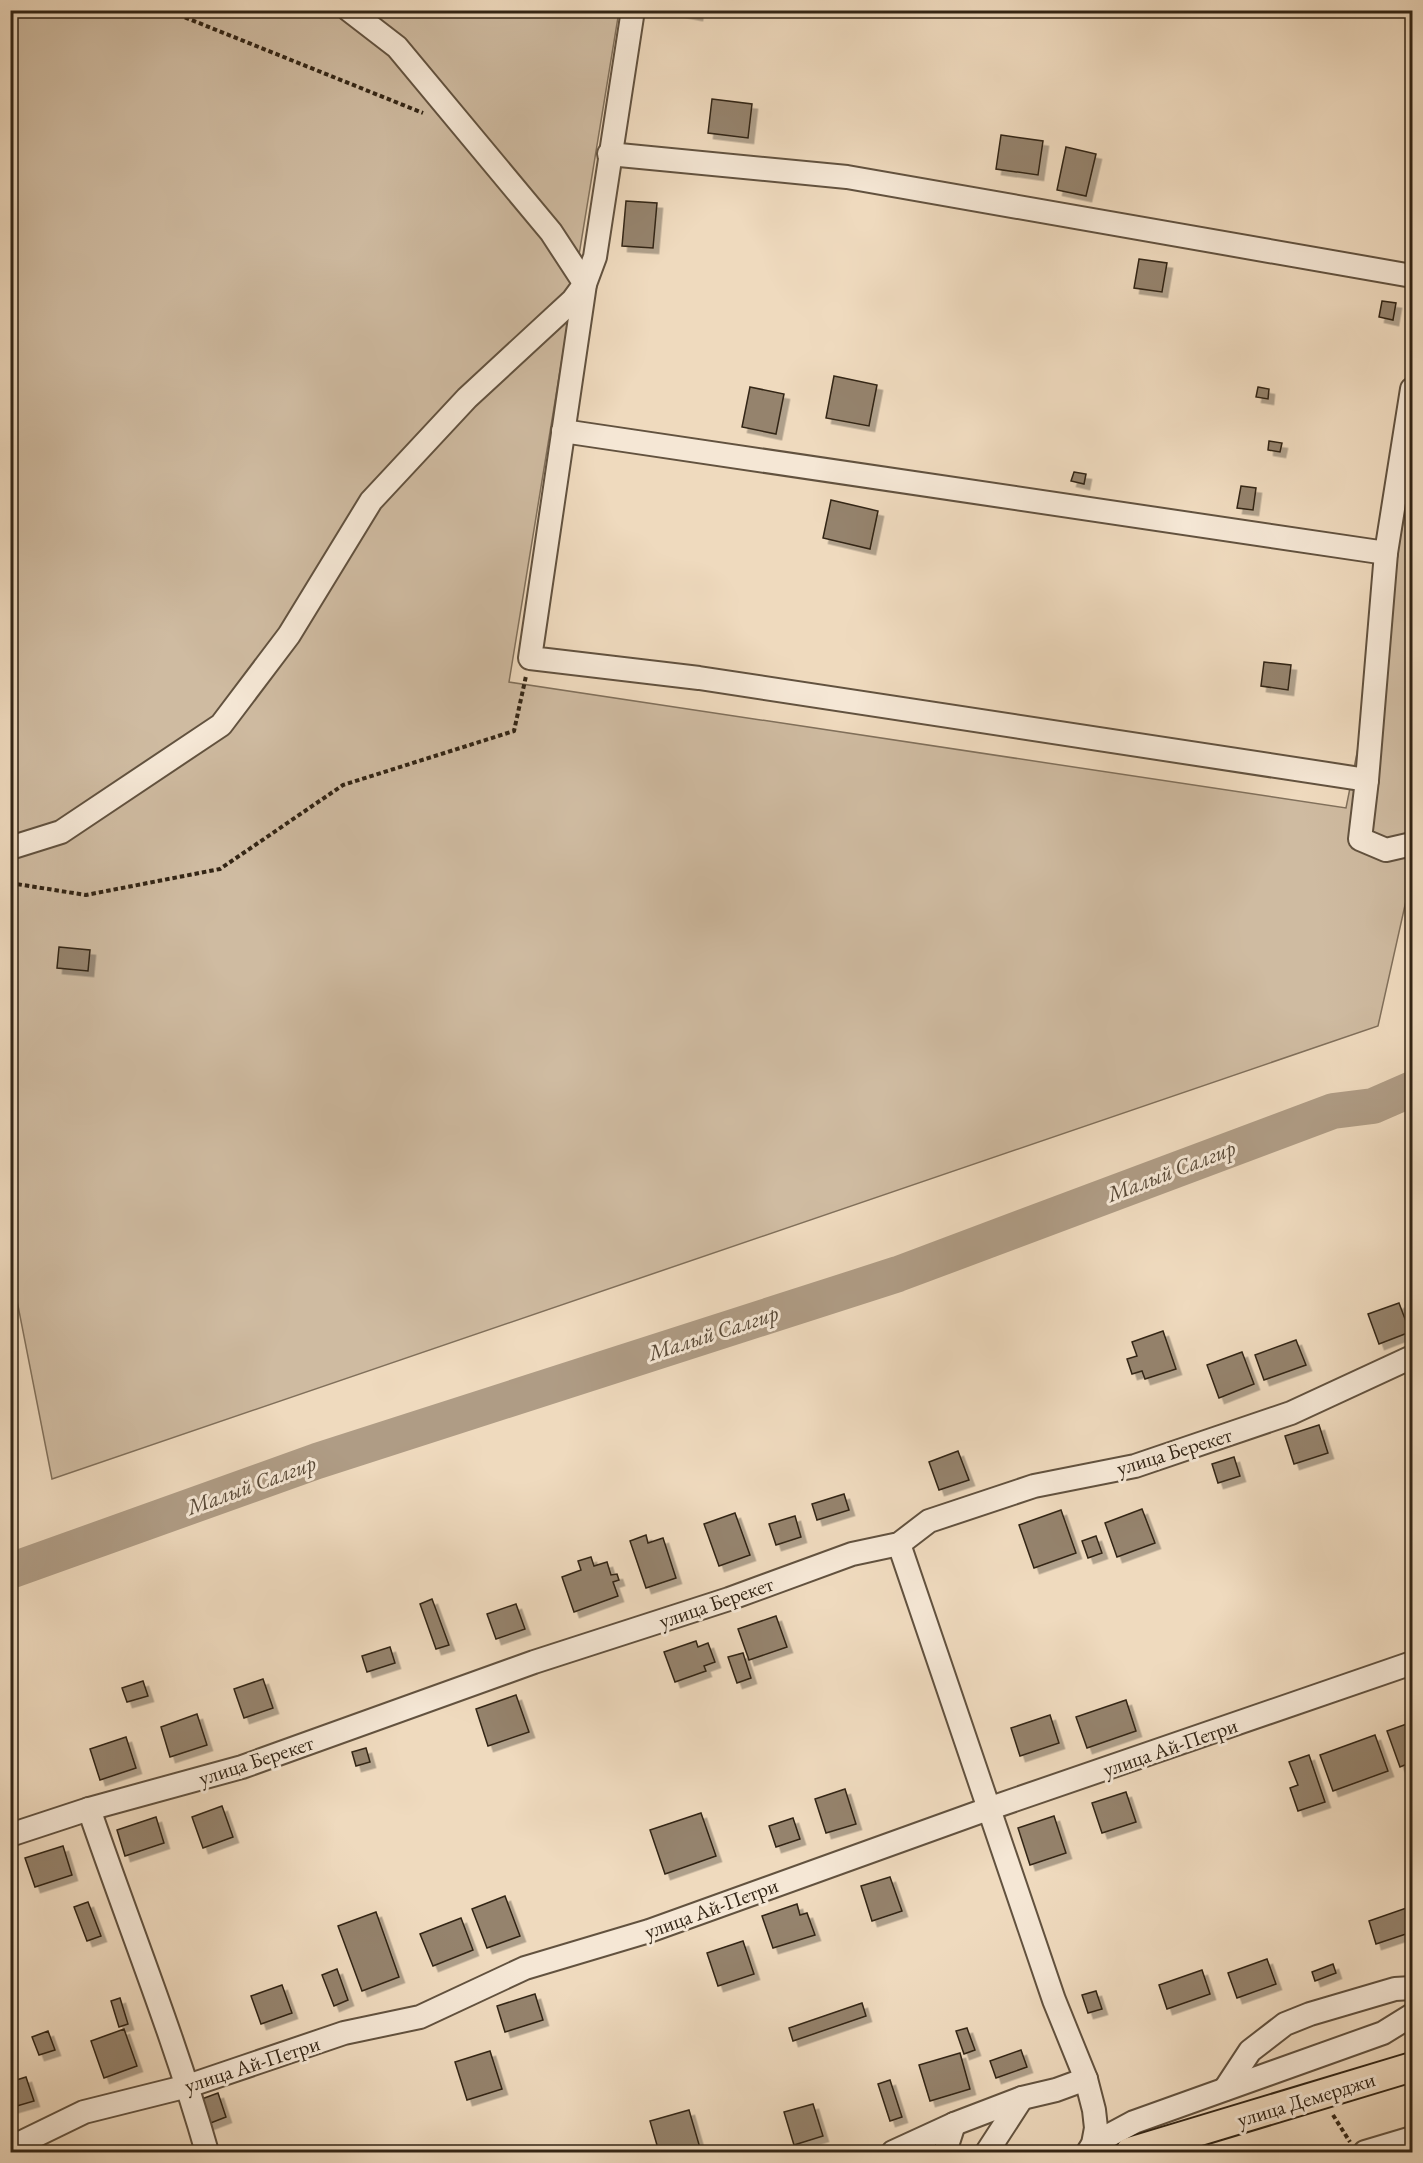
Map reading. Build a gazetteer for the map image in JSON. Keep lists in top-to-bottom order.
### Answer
{
  "streets": {
    "main road": ["улица Демерджи"],
    "street": ["улица Берекет", "улица Ай-Петри"]
  },
  "water": ["Малый Салгир"]
}
